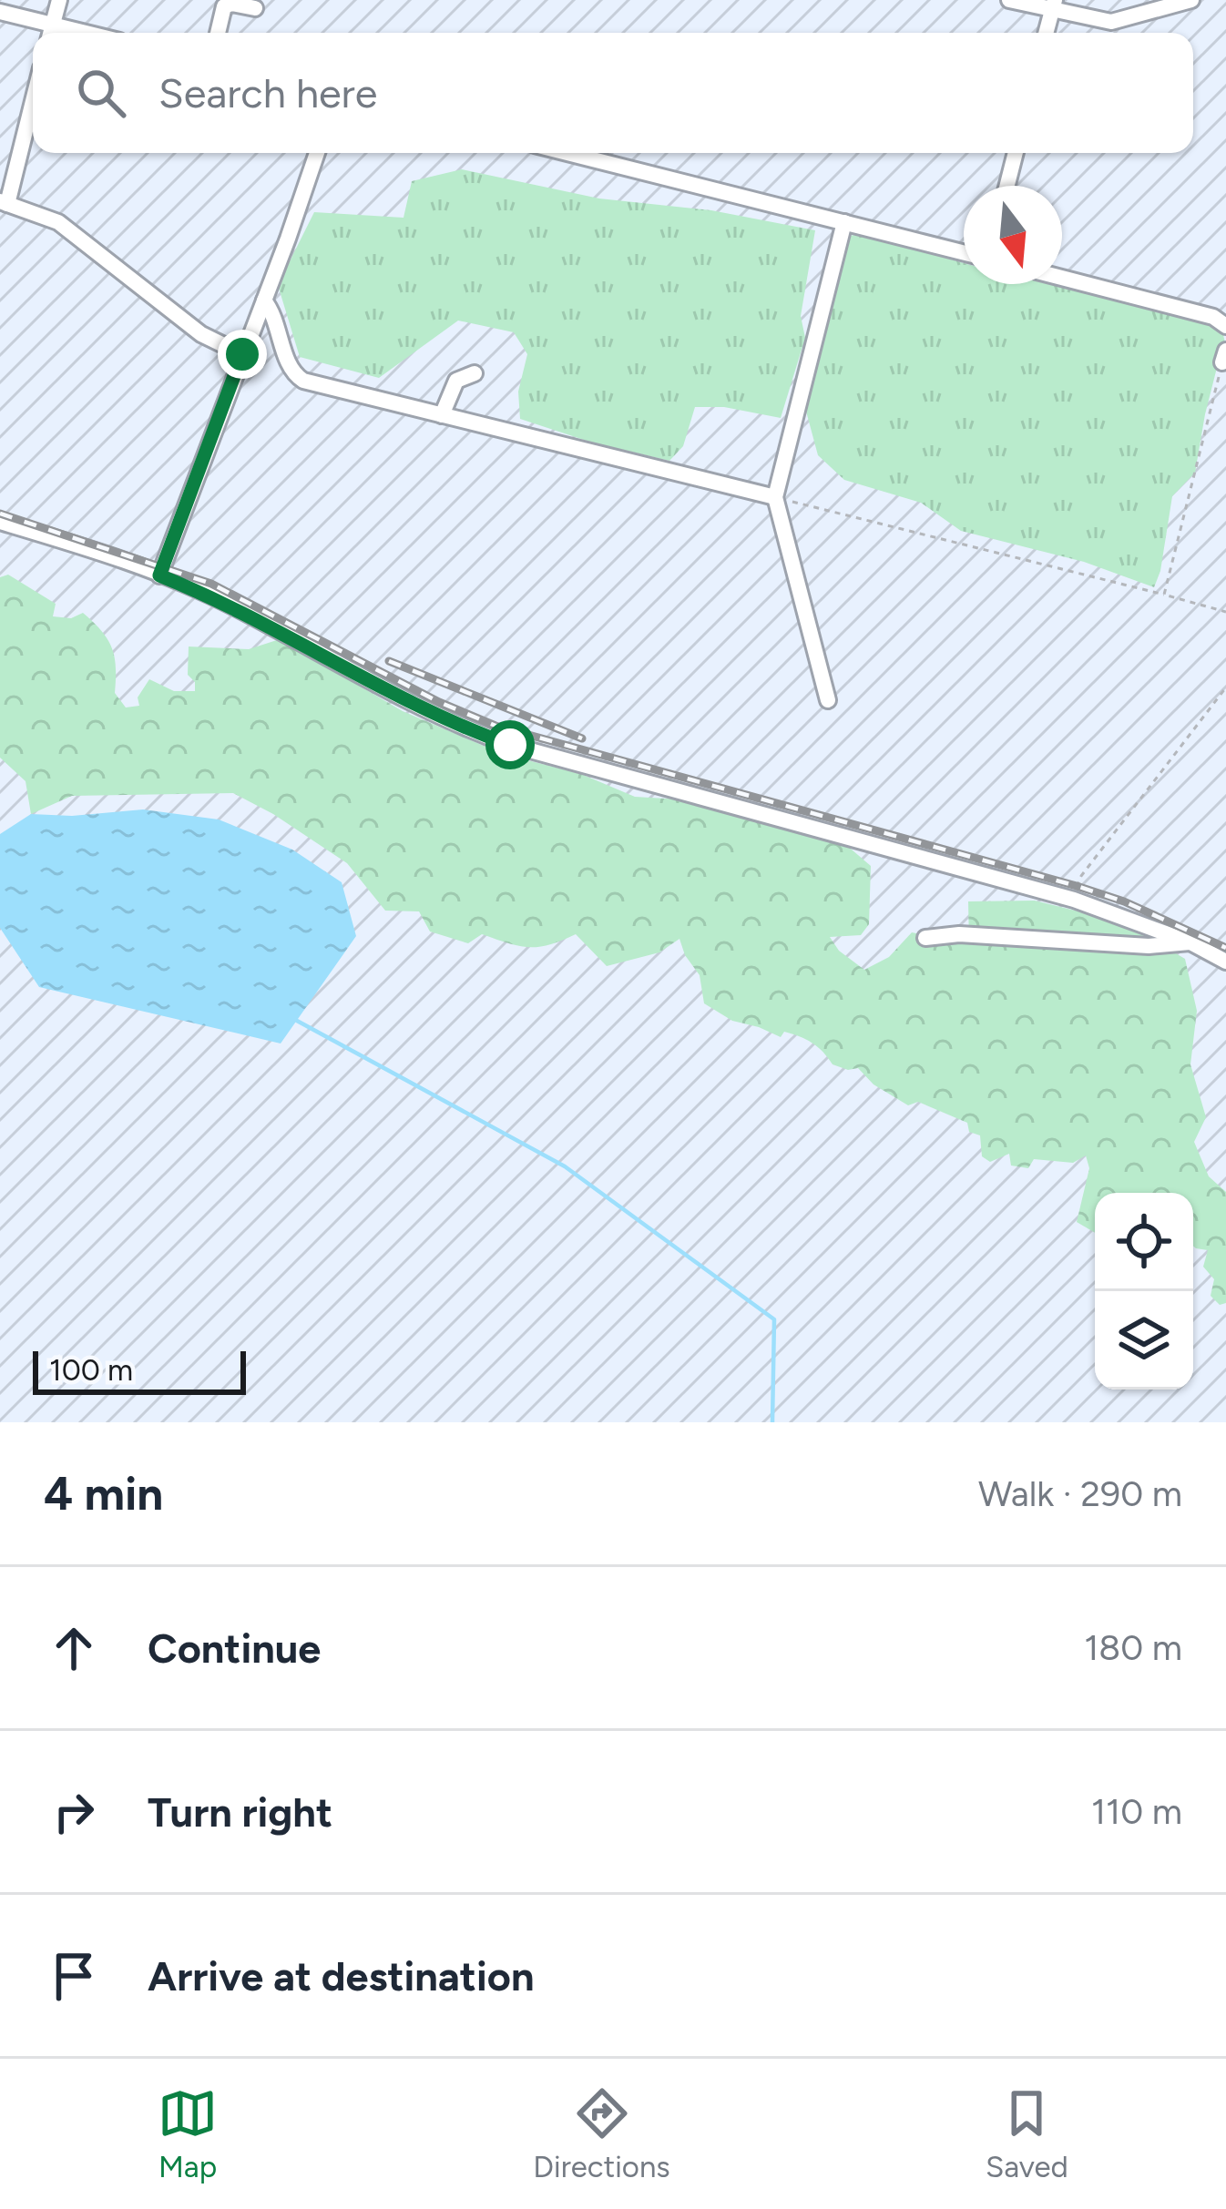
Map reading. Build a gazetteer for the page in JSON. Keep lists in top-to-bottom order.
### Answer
{
  "scale_bar": "100 m",
  "north": "bottom",
  "page": {
    "search": "Search here",
    "scale": "100 m",
    "heading": ["4 min", "Walk · 290 m"],
    "list": [
      ["Continue", "180 m"],
      ["Turn right", "110 m"],
      "Arrive at destination"
    ],
    "nav": ["Map", "Directions", "Saved"]
  }
}
